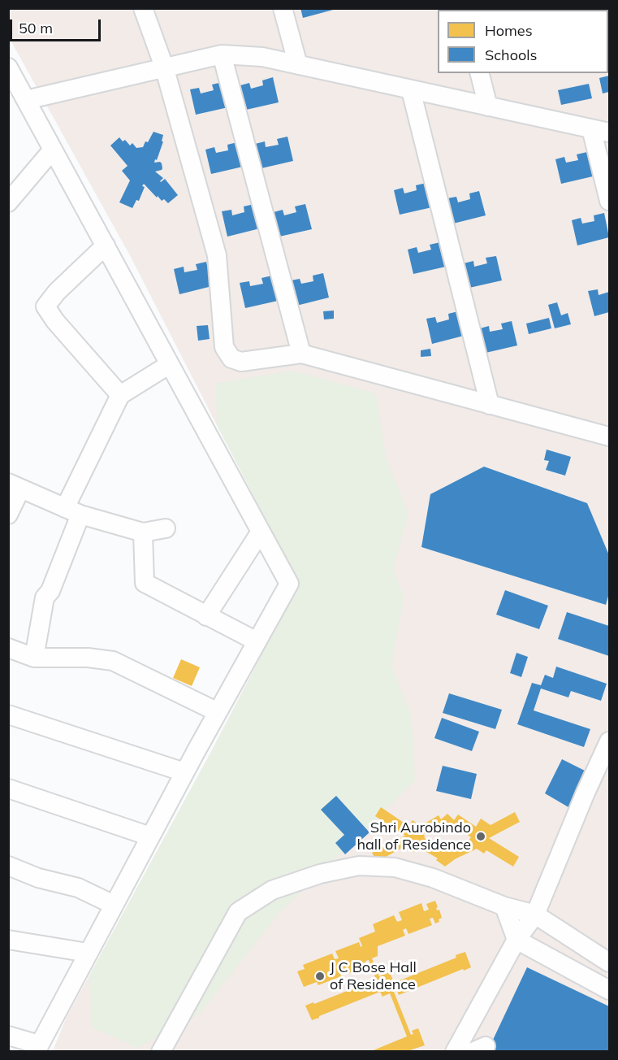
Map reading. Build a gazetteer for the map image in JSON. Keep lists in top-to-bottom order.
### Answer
{
  "places": ["Shri Aurobindo hall of Residence", "J C Bose Hall of Residence"],
  "legend": ["Homes", "Schools"],
  "scale_bar": "50 m"
}
